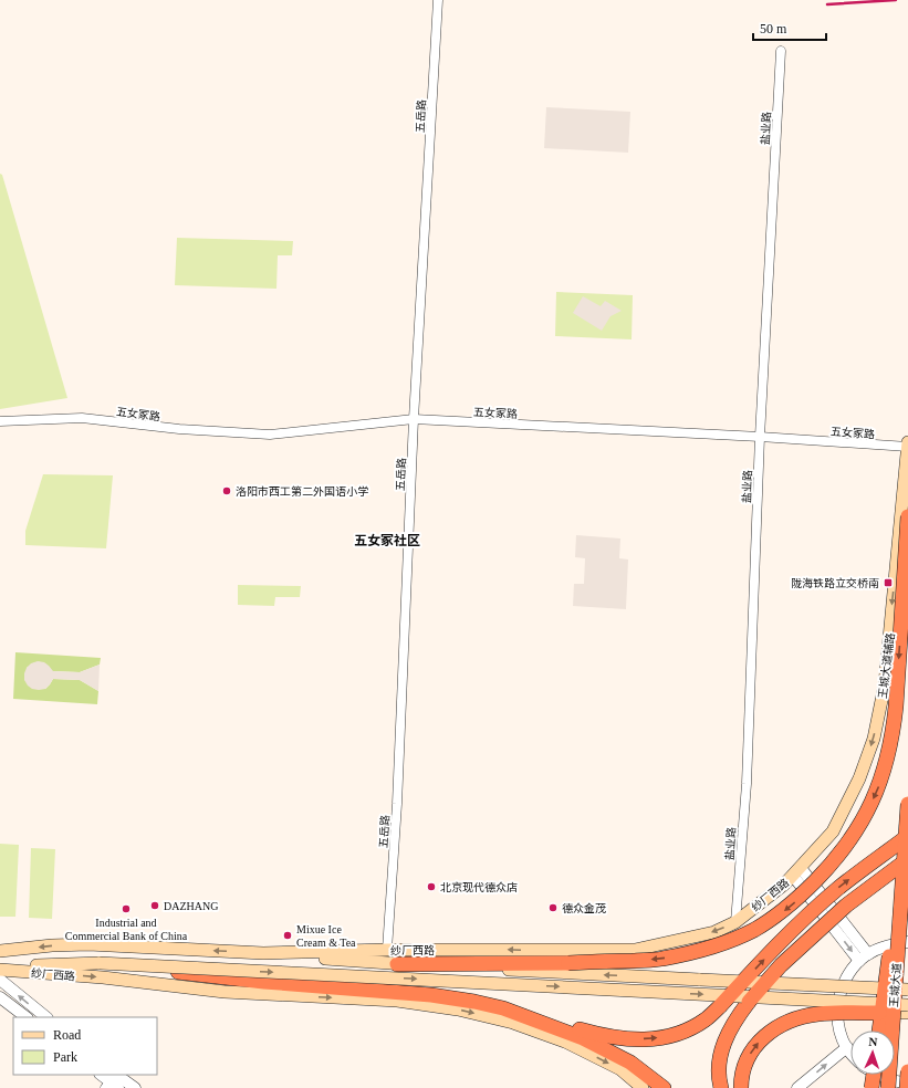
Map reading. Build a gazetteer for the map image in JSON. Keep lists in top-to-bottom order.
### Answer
{
  "streets": {
    "highway": ["王城大道"],
    "main road": ["王城大道辅路", "纱厂西路"],
    "street": ["五岳路", "盐业路", "五女冢路"]
  },
  "crossings": [
    ["五岳路", "五女冢路"],
    ["五岳路", "纱厂西路"],
    ["盐业路", "五女冢路"],
    ["盐业路", "纱厂西路"],
    ["五女冢路", "王城大道辅路"],
    ["王城大道辅路", "纱厂西路"]
  ],
  "one_way": ["王城大道辅路"],
  "districts": ["五女冢社区"],
  "places": {
    "other": [
      "洛阳市西工第二外国语小学",
      "北京现代德众店",
      "DAZHANG",
      "德众金茂",
      "Industrial and Commercial Bank of China",
      "Mixue Ice Cream & Tea"
    ],
    "transit": ["陇海铁路立交桥南"]
  },
  "legend": ["Road", "Park"],
  "scale_bar": "50 m",
  "north": "top"
}
